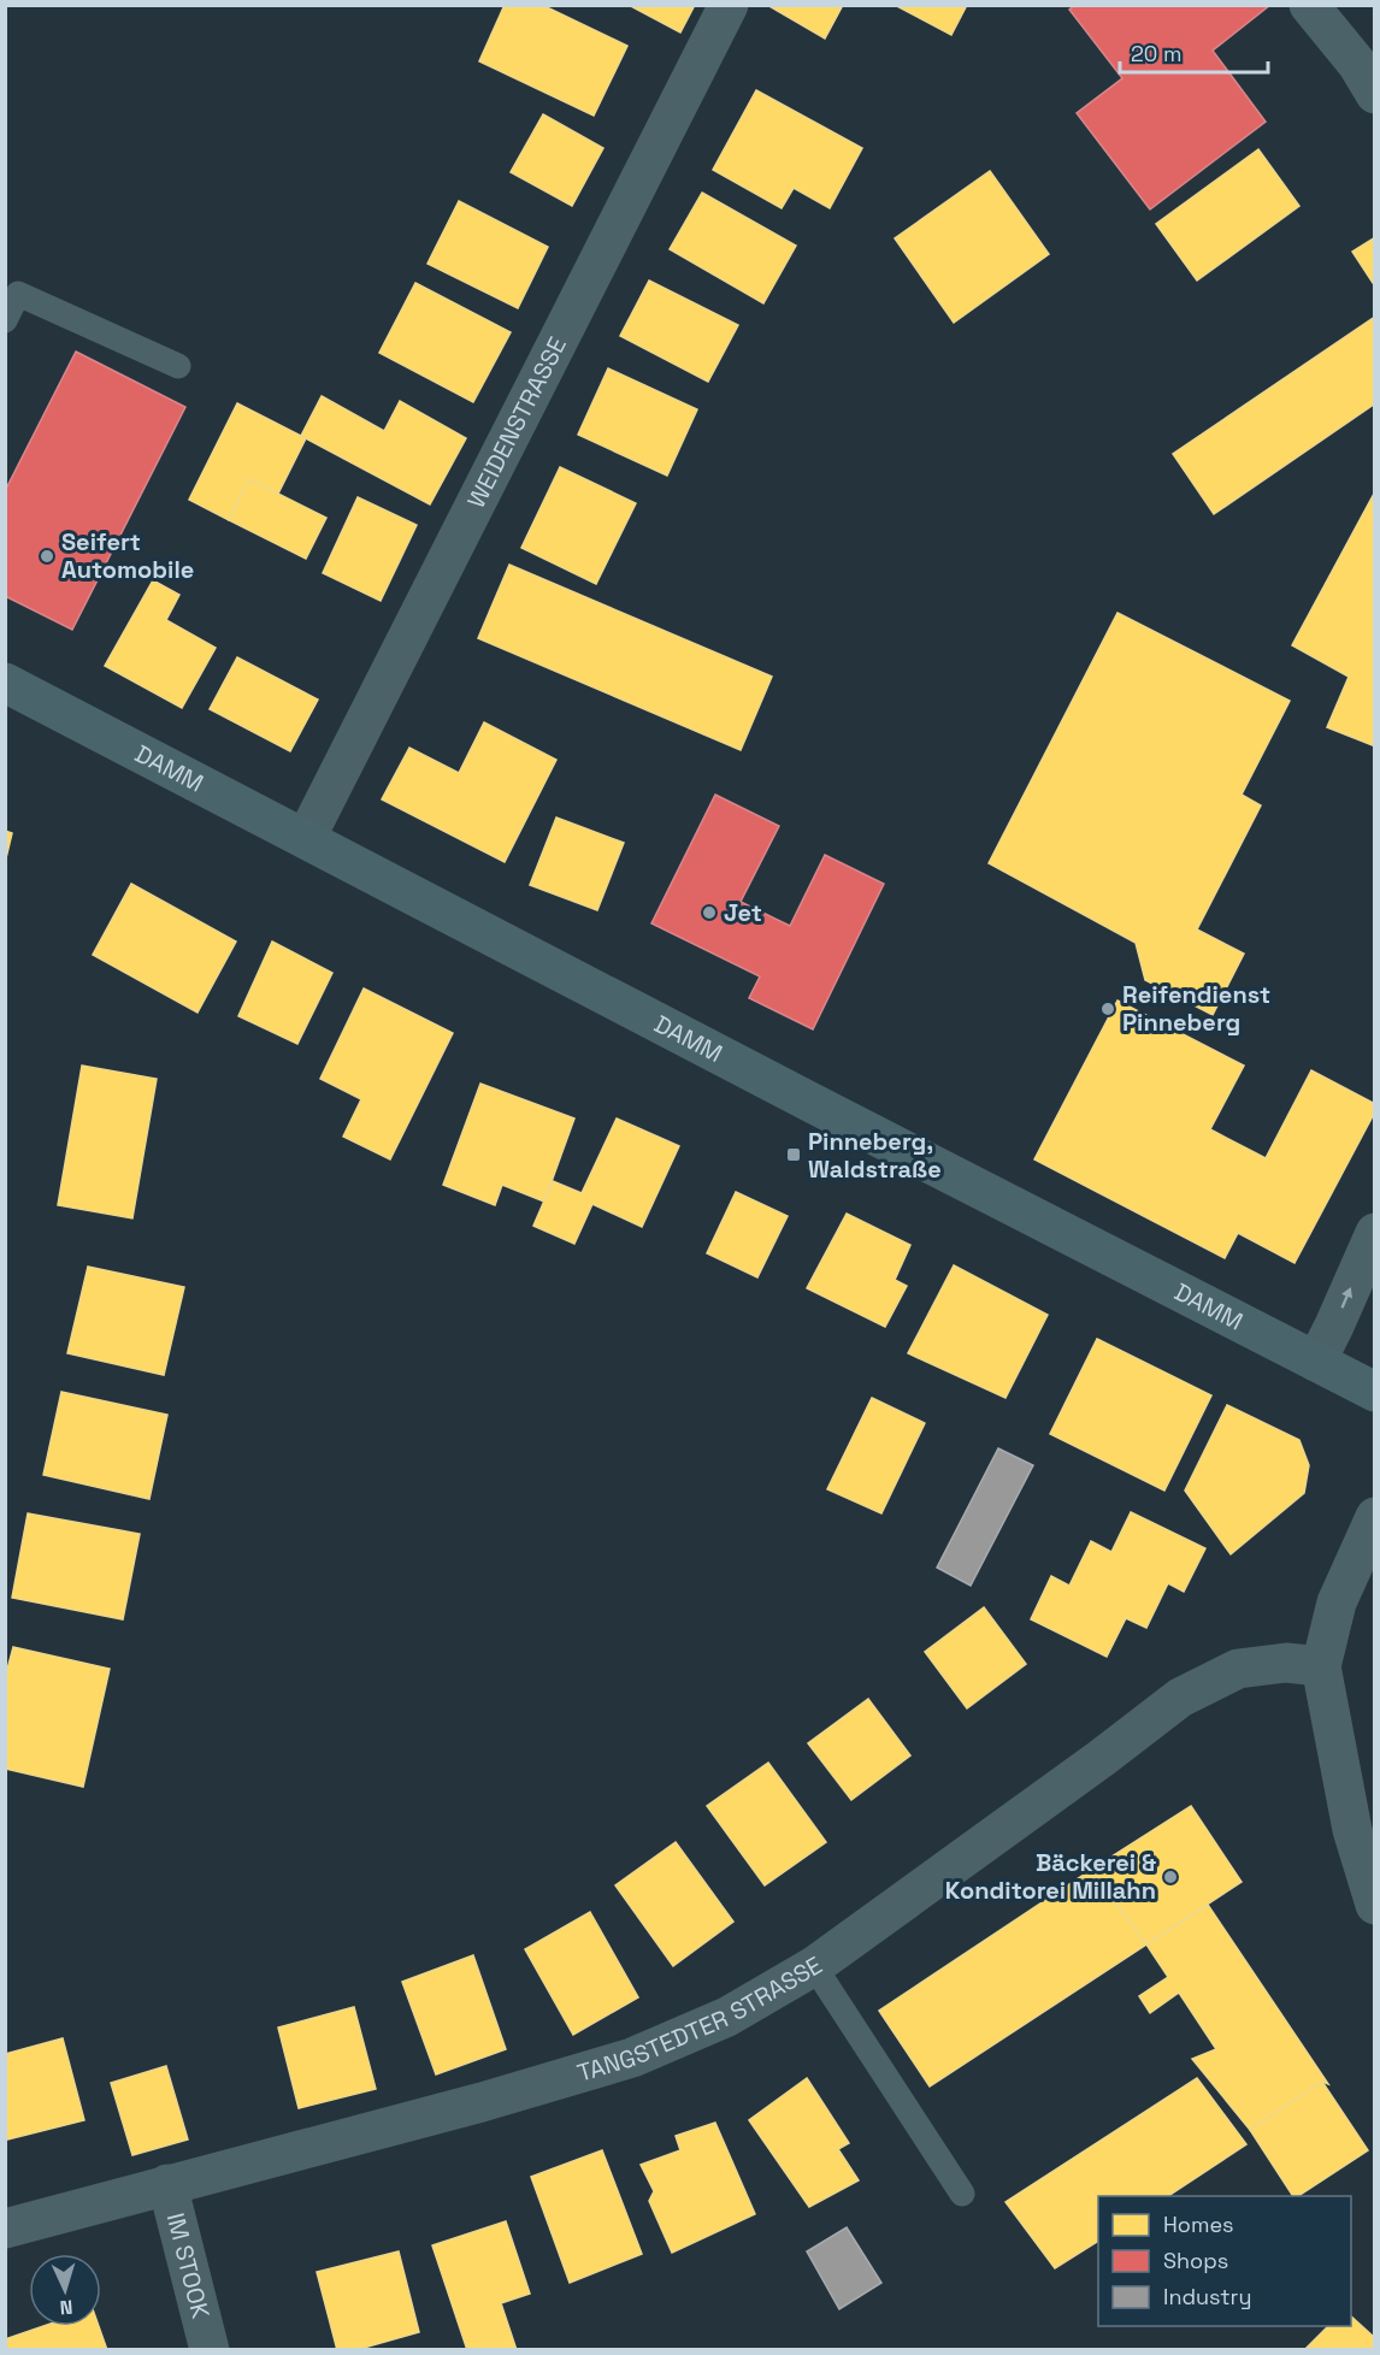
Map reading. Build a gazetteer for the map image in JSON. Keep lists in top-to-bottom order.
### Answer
{
  "streets": {
    "main road": ["DAMM"],
    "street": ["WEIDENSTRASSE", "TANGSTEDTER STRASSE", "IM STOOK"]
  },
  "crossings": [
    ["WEIDENSTRASSE", "DAMM"],
    ["TANGSTEDTER STRASSE", "IM STOOK"]
  ],
  "places": {
    "other": [
      "Seifert Automobile",
      "Jet",
      "Reifendienst Pinneberg",
      "Bäckerei & Konditorei Millahn"
    ],
    "transit": ["Pinneberg, Waldstraße"]
  },
  "legend": ["Homes", "Shops", "Industry"],
  "scale_bar": "20 m",
  "north": "bottom"
}
